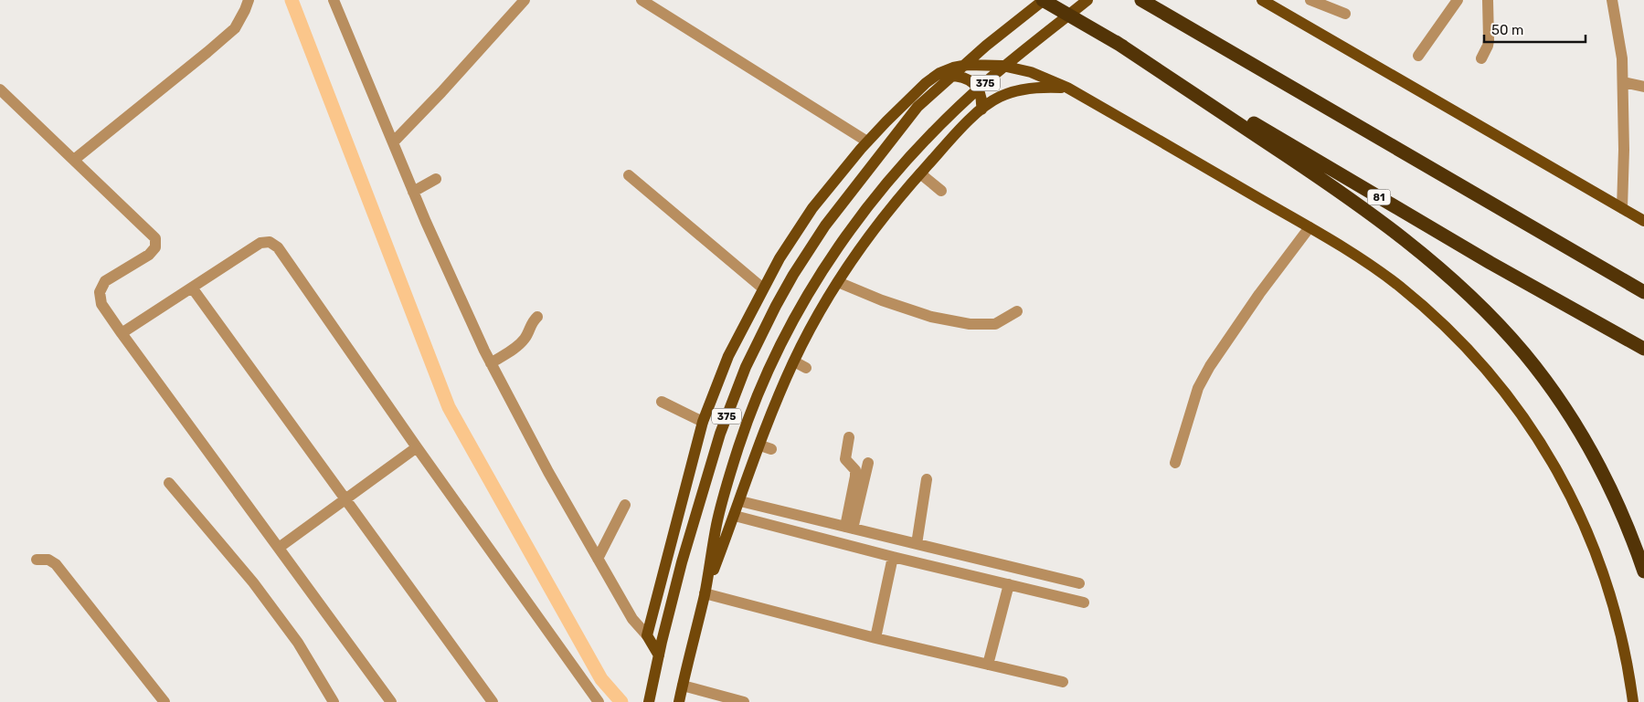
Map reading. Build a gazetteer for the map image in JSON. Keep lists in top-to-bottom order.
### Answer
{
  "streets": {
    "highway": ["81"],
    "main road": ["375"]
  },
  "crossings": [
    ["375", "81"]
  ],
  "scale_bar": "50 m"
}
